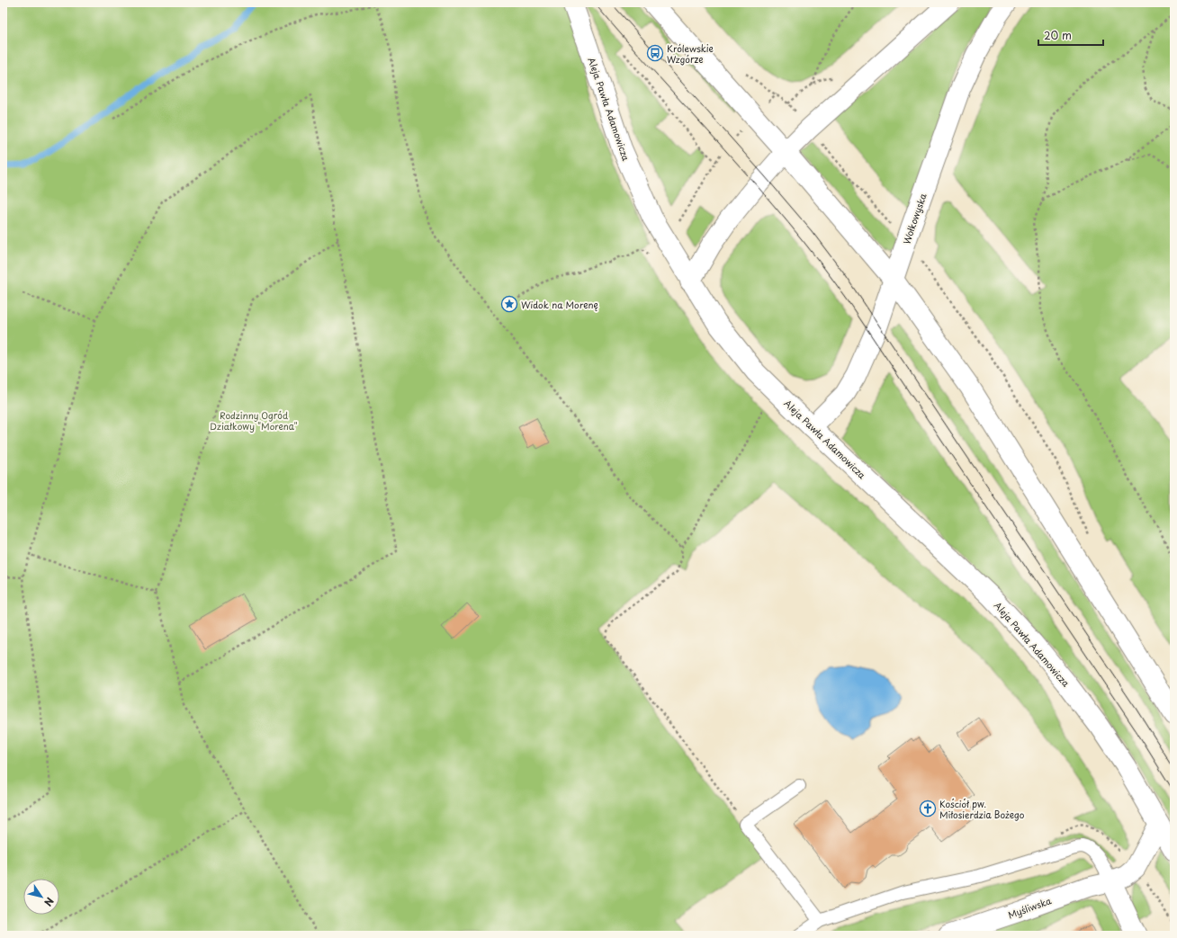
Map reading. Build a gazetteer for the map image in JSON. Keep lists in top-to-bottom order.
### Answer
{
  "streets": {
    "main road": ["Aleja Pawła Adamowicza", "Wołkowyska", "Myśliwska"]
  },
  "crossings": [
    ["Aleja Pawła Adamowicza", "Wołkowyska"]
  ],
  "parks": ["Rodzinny Ogród Działkowy \"Morena\""],
  "places": {
    "bus stop": ["Królewskie Wzgórze"],
    "place": ["Widok na Morenę"],
    "church": ["Kościół pw. Miłosierdzia Bożego"]
  },
  "scale_bar": "20 m",
  "north": "bottom right"
}
